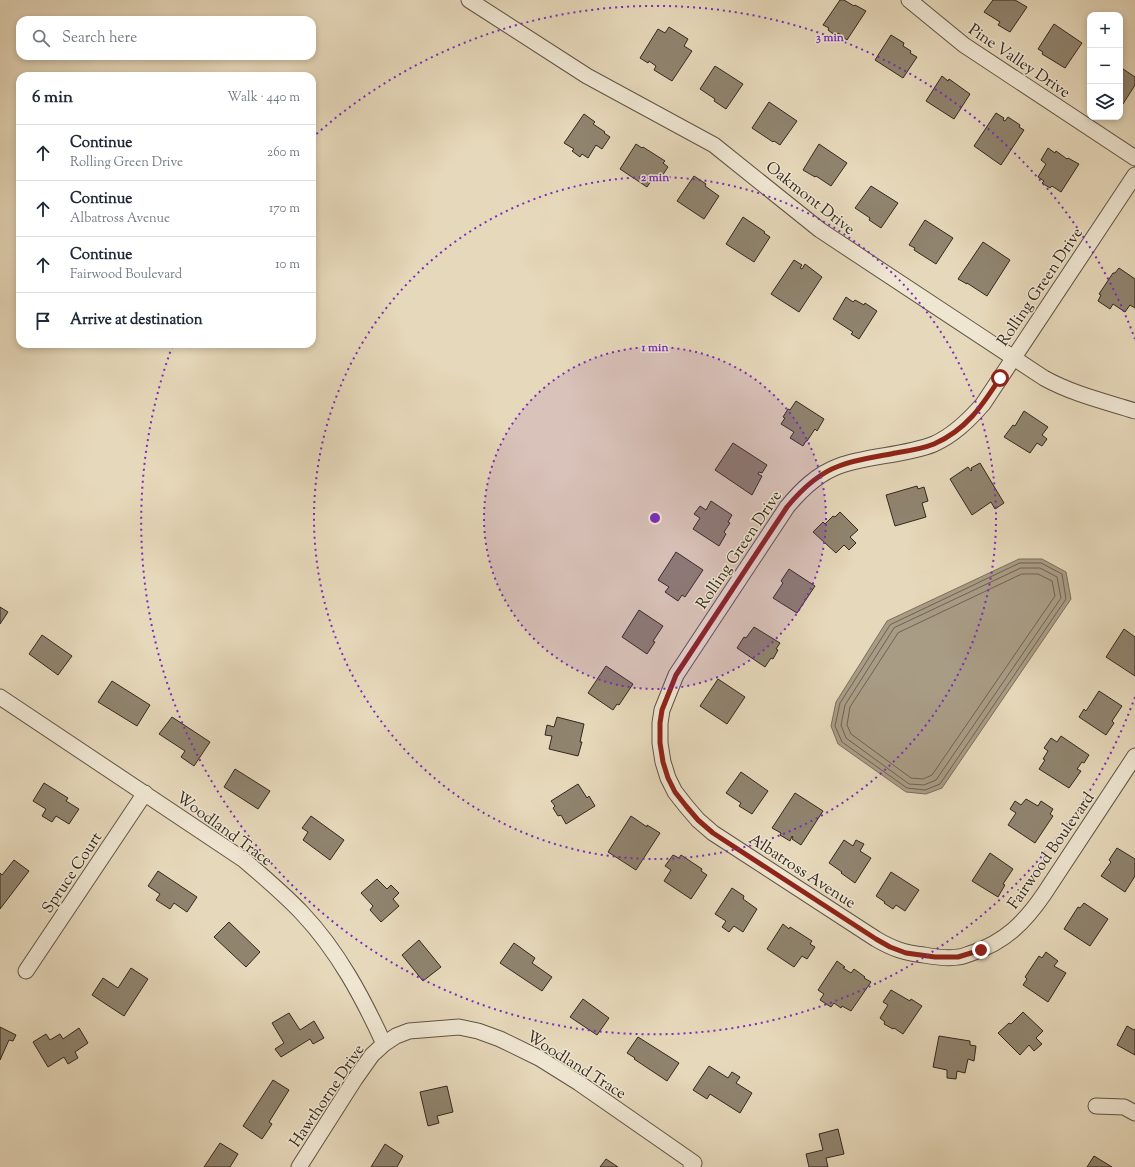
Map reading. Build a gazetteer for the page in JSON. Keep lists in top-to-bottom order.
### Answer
{
  "streets": {
    "street": [
      "Pine Valley Drive",
      "Oakmont Drive",
      "Rolling Green Drive",
      "Woodland Trace",
      "Fairwood Boulevard",
      "Albatross Avenue",
      "Spruce Court",
      "Hawthorne Drive"
    ]
  },
  "crossings": [
    ["Oakmont Drive", "Rolling Green Drive"],
    ["Rolling Green Drive", "Albatross Avenue"],
    ["Woodland Trace", "Spruce Court"],
    ["Woodland Trace", "Hawthorne Drive"],
    ["Fairwood Boulevard", "Albatross Avenue"]
  ],
  "page": {
    "map_buttons": ["+", "−"],
    "search": "Search here",
    "heading": ["6 min", "Walk · 440 m"],
    "list": [
      ["Continue", "Rolling Green Drive", "260 m"],
      ["Continue", "Albatross Avenue", "170 m"],
      ["Continue", "Fairwood Boulevard", "10 m"],
      "Arrive at destination"
    ]
  },
  "rings": ["3 min", "2 min", "1 min"]
}
